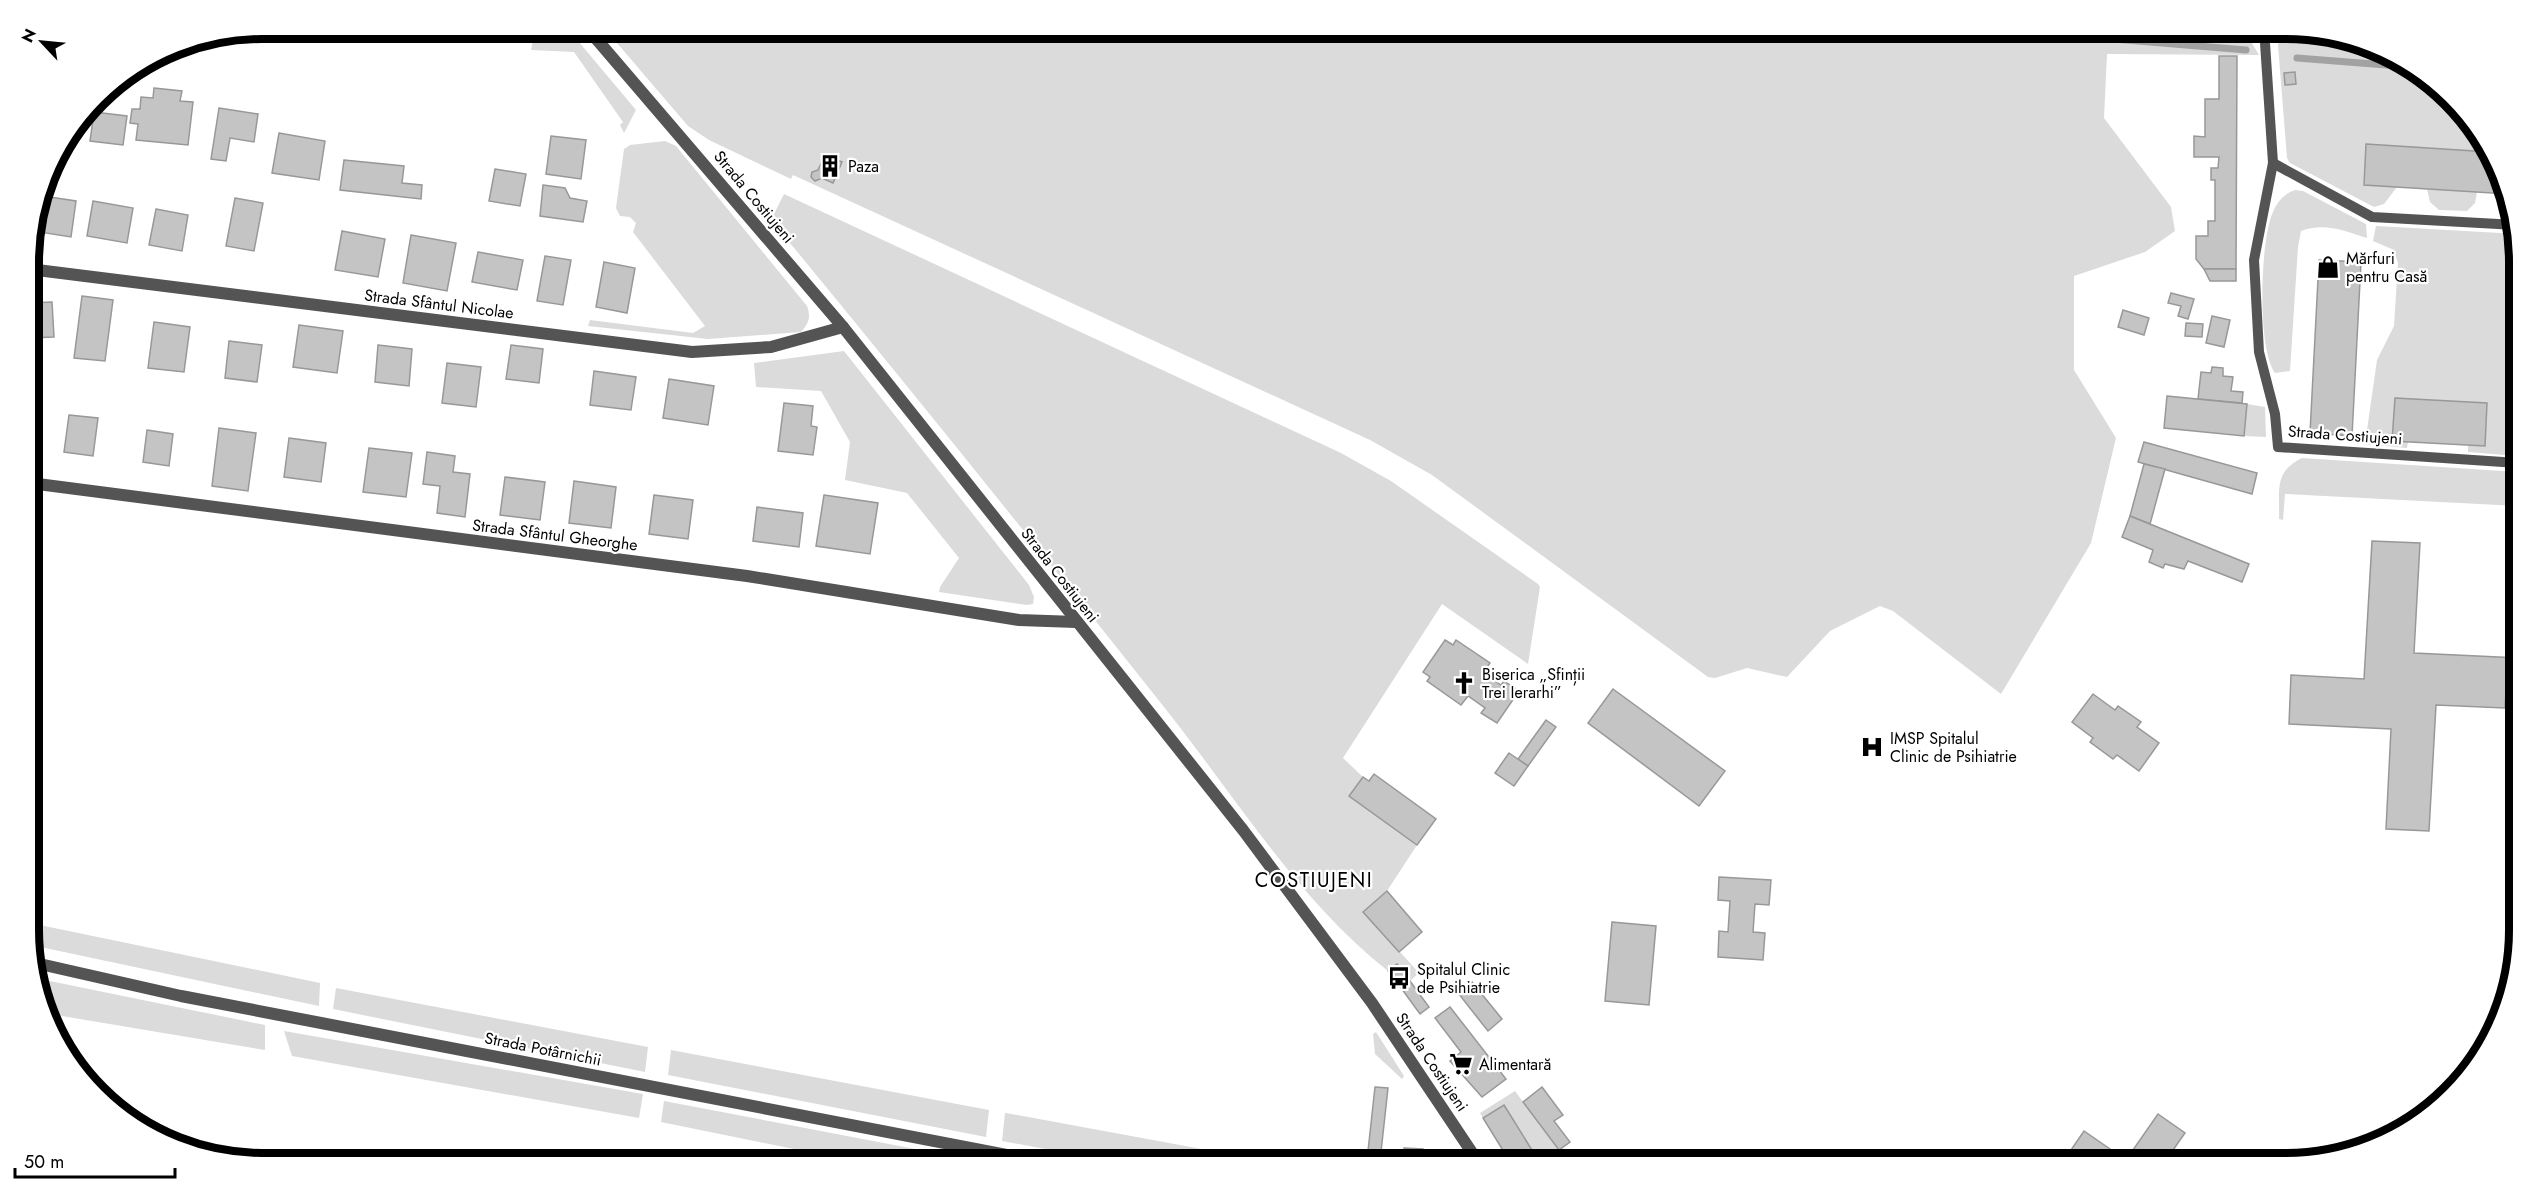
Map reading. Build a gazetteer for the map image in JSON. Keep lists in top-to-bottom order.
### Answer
{
  "streets": {
    "street": [
      "Strada Costiujeni",
      "Strada Sfântul Nicolae",
      "Strada Sfântul Gheorghe",
      "Strada Potârnichii"
    ]
  },
  "crossings": [
    ["Strada Costiujeni", "Strada Sfântul Nicolae"],
    ["Strada Costiujeni", "Strada Sfântul Gheorghe"]
  ],
  "districts": ["COSTIUJENI"],
  "places": {
    "building": ["Paza"],
    "shop": ["Mărfuri pentru Casă"],
    "church": ["Biserica „Sfinții Trei Ierarhi”"],
    "hospital": ["IMSP Spitalul Clinic de Psihiatrie"],
    "bus stop": ["Spitalul Clinic de Psihiatrie"],
    "supermarket": ["Alimentară"]
  },
  "scale_bar": "50 m",
  "north": "top left"
}
